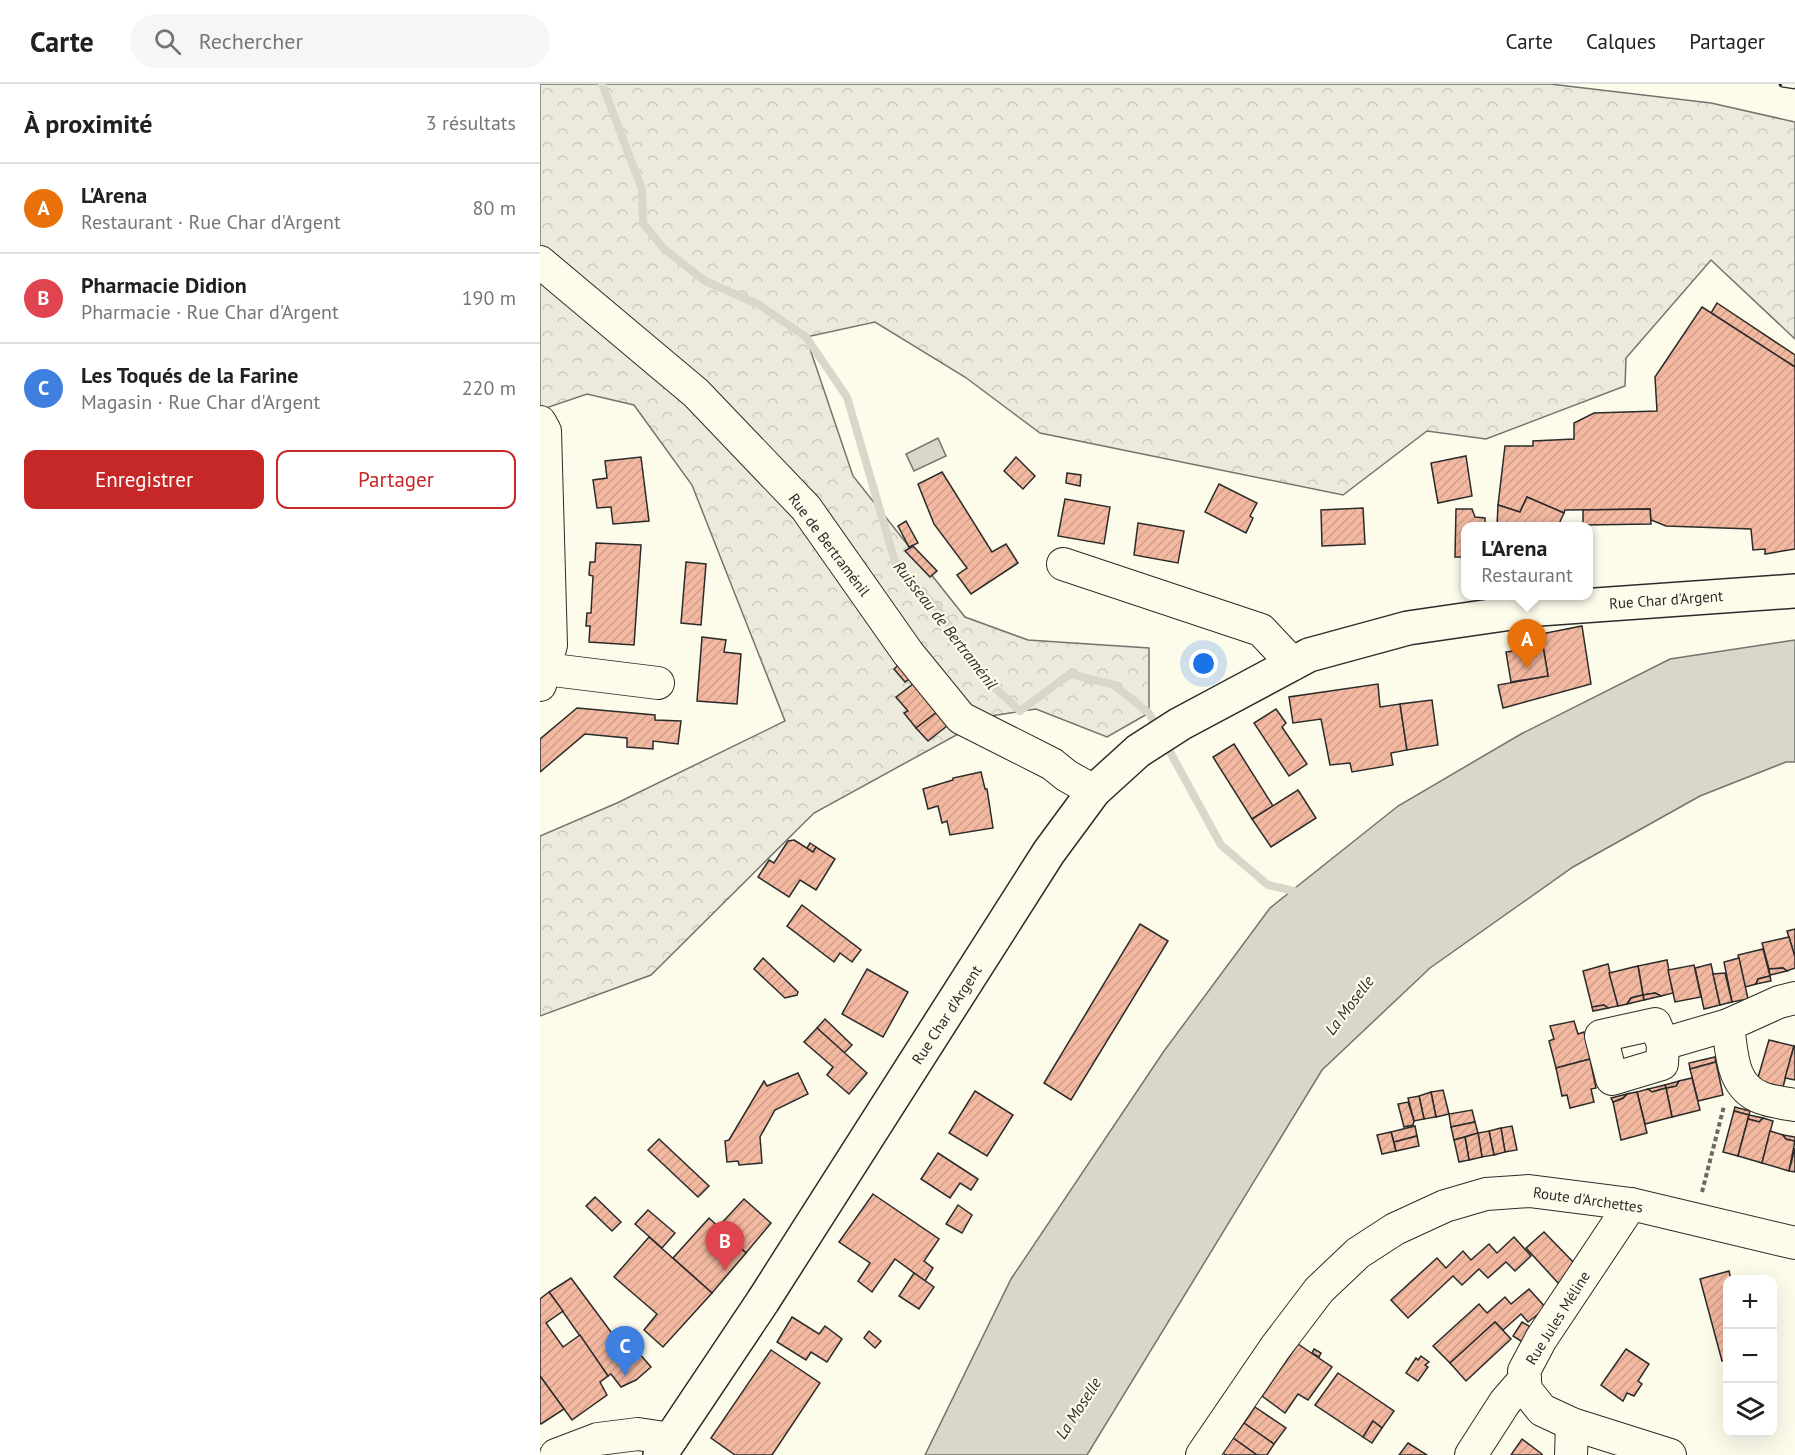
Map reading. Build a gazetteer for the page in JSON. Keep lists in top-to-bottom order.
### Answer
{
  "streets": {
    "main road": ["Rue Char d'Argent"],
    "street": ["Rue de Bertraménil", "Route d'Archettes", "Rue Jules Méline"]
  },
  "crossings": [
    ["Rue de Bertraménil", "Rue Char d'Argent"],
    ["Route d'Archettes", "Rue Jules Méline"]
  ],
  "water": ["Ruisseau de Bertraménil", "La Moselle"],
  "page": {
    "header": "Carte",
    "search": "Rechercher",
    "nav": ["Carte", "Calques", "Partager"],
    "heading": ["À proximité", "3 résultats"],
    "list": [
      {
        "mark": "A",
        "name": "L'Arena",
        "note": "Restaurant · Rue Char d'Argent",
        "value": "80 m"
      },
      {
        "mark": "B",
        "name": "Pharmacie Didion",
        "note": "Pharmacie · Rue Char d'Argent",
        "value": "190 m"
      },
      {
        "mark": "C",
        "name": "Les Toqués de la Farine",
        "note": "Magasin · Rue Char d'Argent",
        "value": "220 m"
      }
    ],
    "buttons": ["Enregistrer", "Partager"],
    "popup": ["L'Arena", "Restaurant"],
    "pins": ["A", "B", "C"],
    "map_buttons": ["+", "−"]
  }
}
